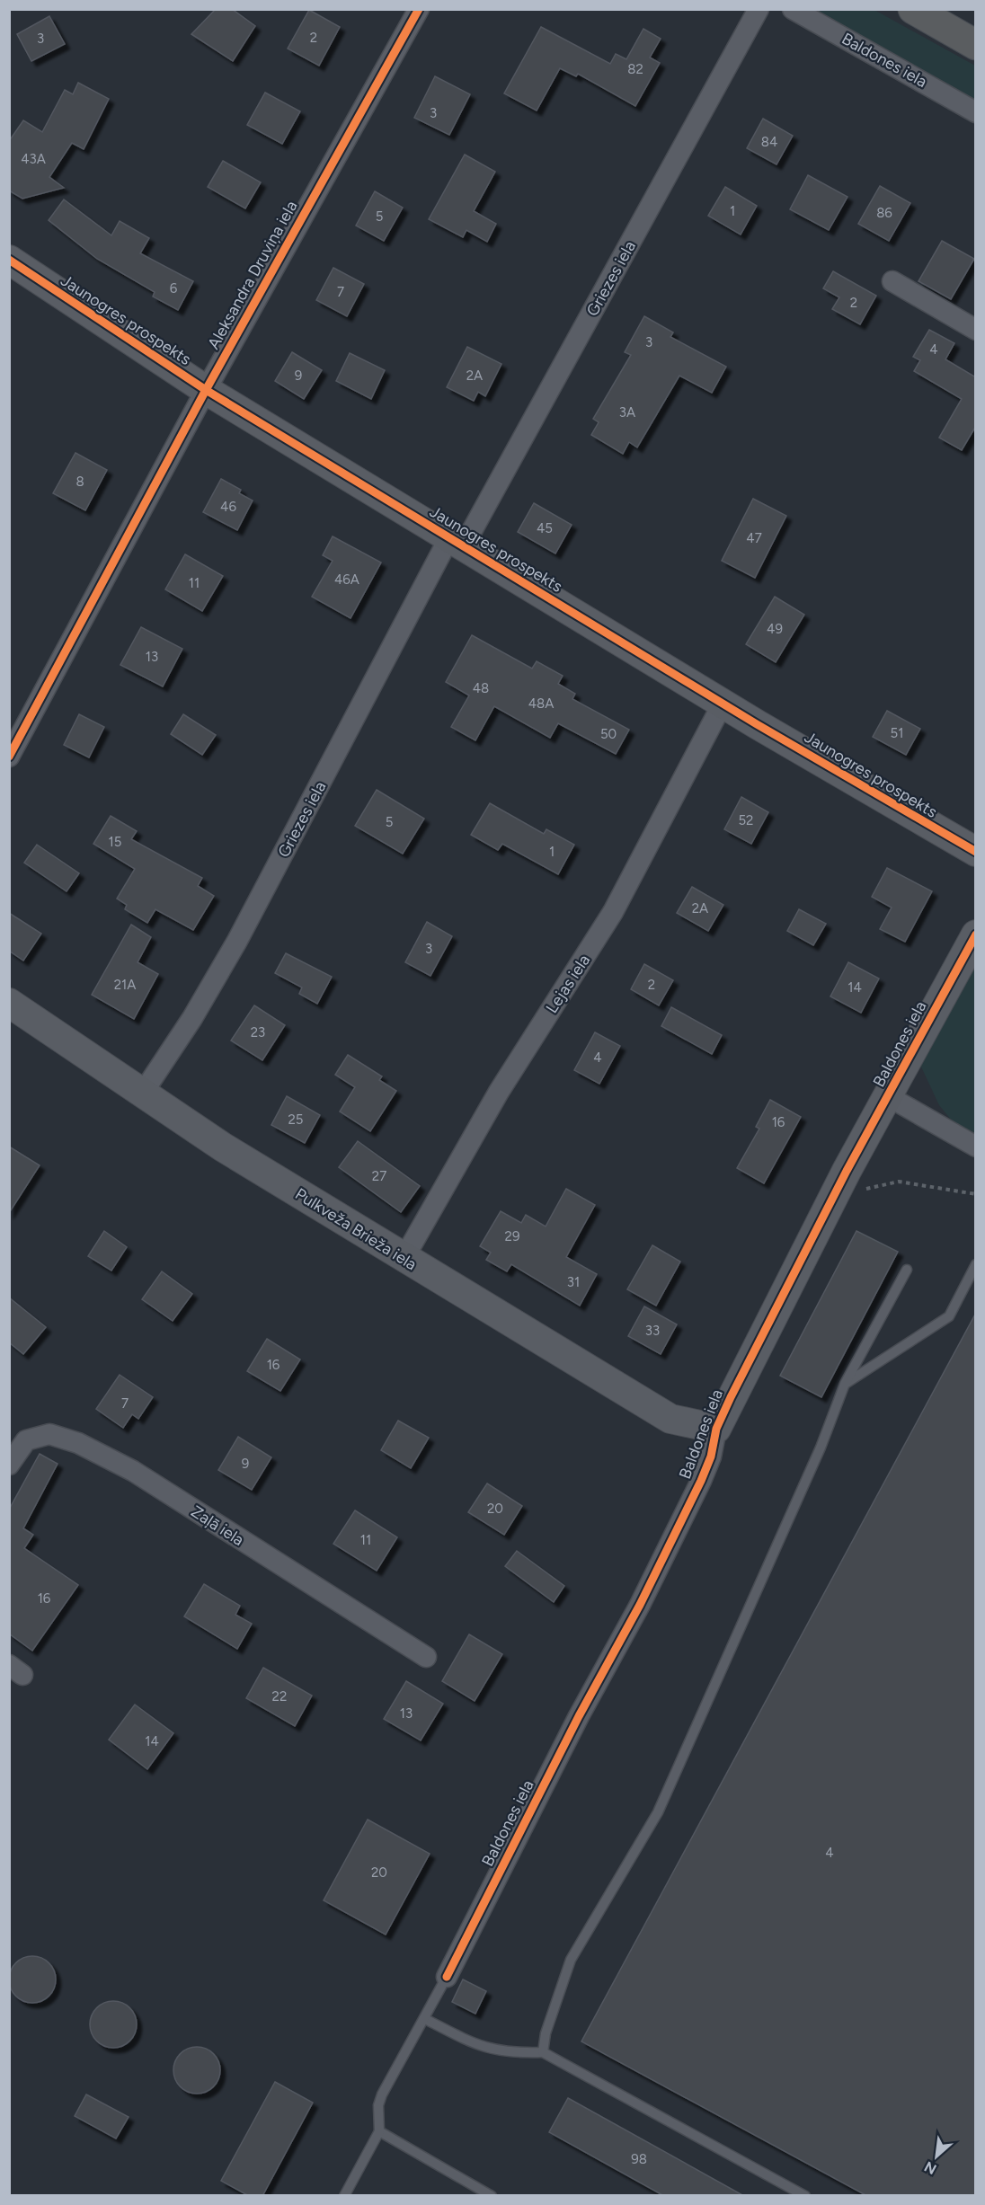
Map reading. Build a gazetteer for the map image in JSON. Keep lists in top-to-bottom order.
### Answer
{
  "streets": {
    "street": [
      "Baldones iela",
      "Aleksandra Druviņa iela",
      "Griezes iela",
      "Jaunogres prospekts",
      "Lejas iela",
      "Pulkveža Brieža iela",
      "Zaļā iela"
    ]
  },
  "crossings": [
    ["Baldones iela", "Pulkveža Brieža iela"],
    ["Aleksandra Druviņa iela", "Jaunogres prospekts"],
    ["Griezes iela", "Jaunogres prospekts"],
    ["Griezes iela", "Pulkveža Brieža iela"],
    ["Jaunogres prospekts", "Lejas iela"],
    ["Lejas iela", "Pulkveža Brieža iela"]
  ],
  "house_numbers": [
    "2",
    "3",
    "82",
    "3",
    "84",
    "43A",
    "1",
    "86",
    "5",
    "6",
    "7",
    "2",
    "3",
    "4",
    "9",
    "2A",
    "3A",
    "8",
    "46",
    "45",
    "47",
    "46A",
    "11",
    "49",
    "13",
    "48",
    "48A",
    "51",
    "50",
    "52",
    "5",
    "15",
    "1",
    "2A",
    "3",
    "21A",
    "2",
    "14",
    "23",
    "4",
    "25",
    "16",
    "27",
    "29",
    "31",
    "33",
    "16",
    "7",
    "9",
    "20",
    "11",
    "16",
    "22",
    "13",
    "14",
    "4",
    "20",
    "98"
  ],
  "north": "bottom left"
}
